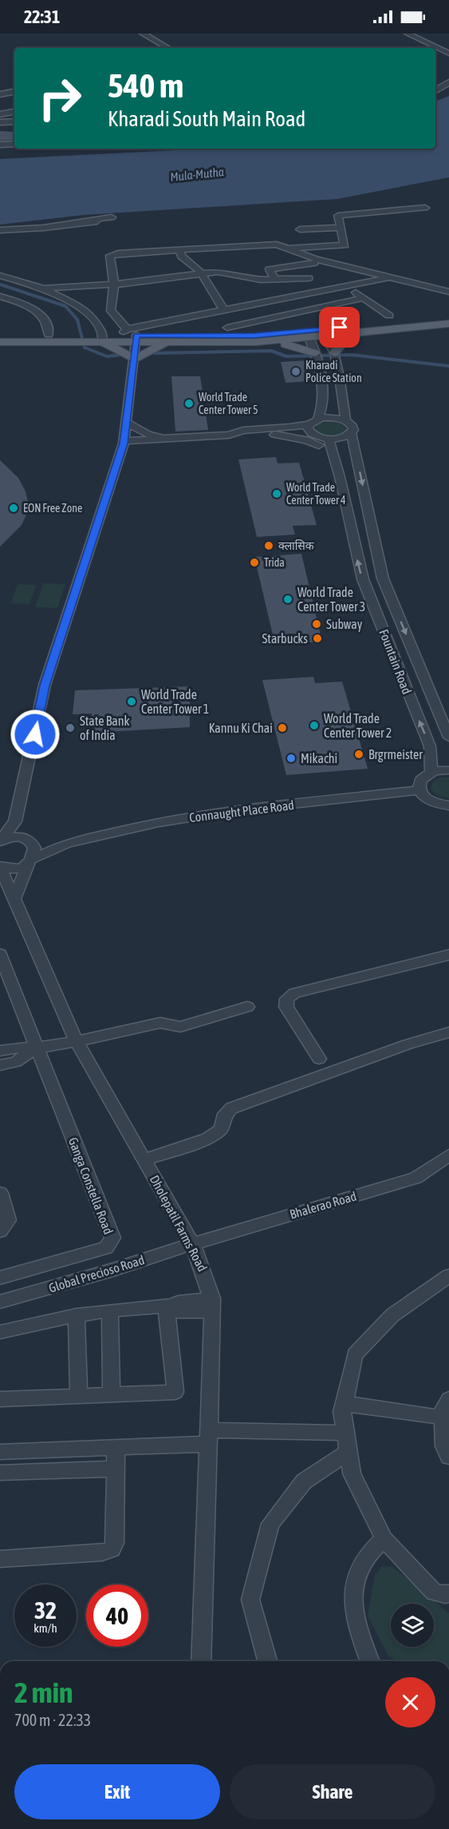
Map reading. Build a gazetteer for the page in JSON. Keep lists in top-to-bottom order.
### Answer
{
  "streets": {
    "street": [
      "Fountain Road",
      "Connaught Place Road",
      "Ganga Constella Road",
      "Bhalerao Road",
      "Dholepatil Farms Road",
      "Global Precioso Road"
    ]
  },
  "crossings": [
    ["Connaught Place Road", "Dholepatil Farms Road"],
    ["Bhalerao Road", "Dholepatil Farms Road"],
    ["Bhalerao Road", "Global Precioso Road"],
    ["Dholepatil Farms Road", "Global Precioso Road"]
  ],
  "water": ["Mula-Mutha"],
  "places": [
    "Kharadi Police Station",
    "World Trade Center Tower 5",
    "World Trade Center Tower 4",
    "EON Free Zone",
    "क्लासिक",
    "Trida",
    "World Trade Center Tower 3",
    "Subway",
    "Starbucks",
    "World Trade Center Tower 1",
    "World Trade Center Tower 2",
    "State Bank of India",
    "Kannu Ki Chai",
    "Brgrmeister",
    "Mikachi"
  ],
  "page": {
    "status": "22:31",
    "turn": ["540 m", "Kharadi South Main Road"],
    "speed": "32 km/h",
    "limit": "40",
    "heading": ["2 min", "700 m · 22:33"],
    "buttons": ["Exit", "Share"]
  }
}
